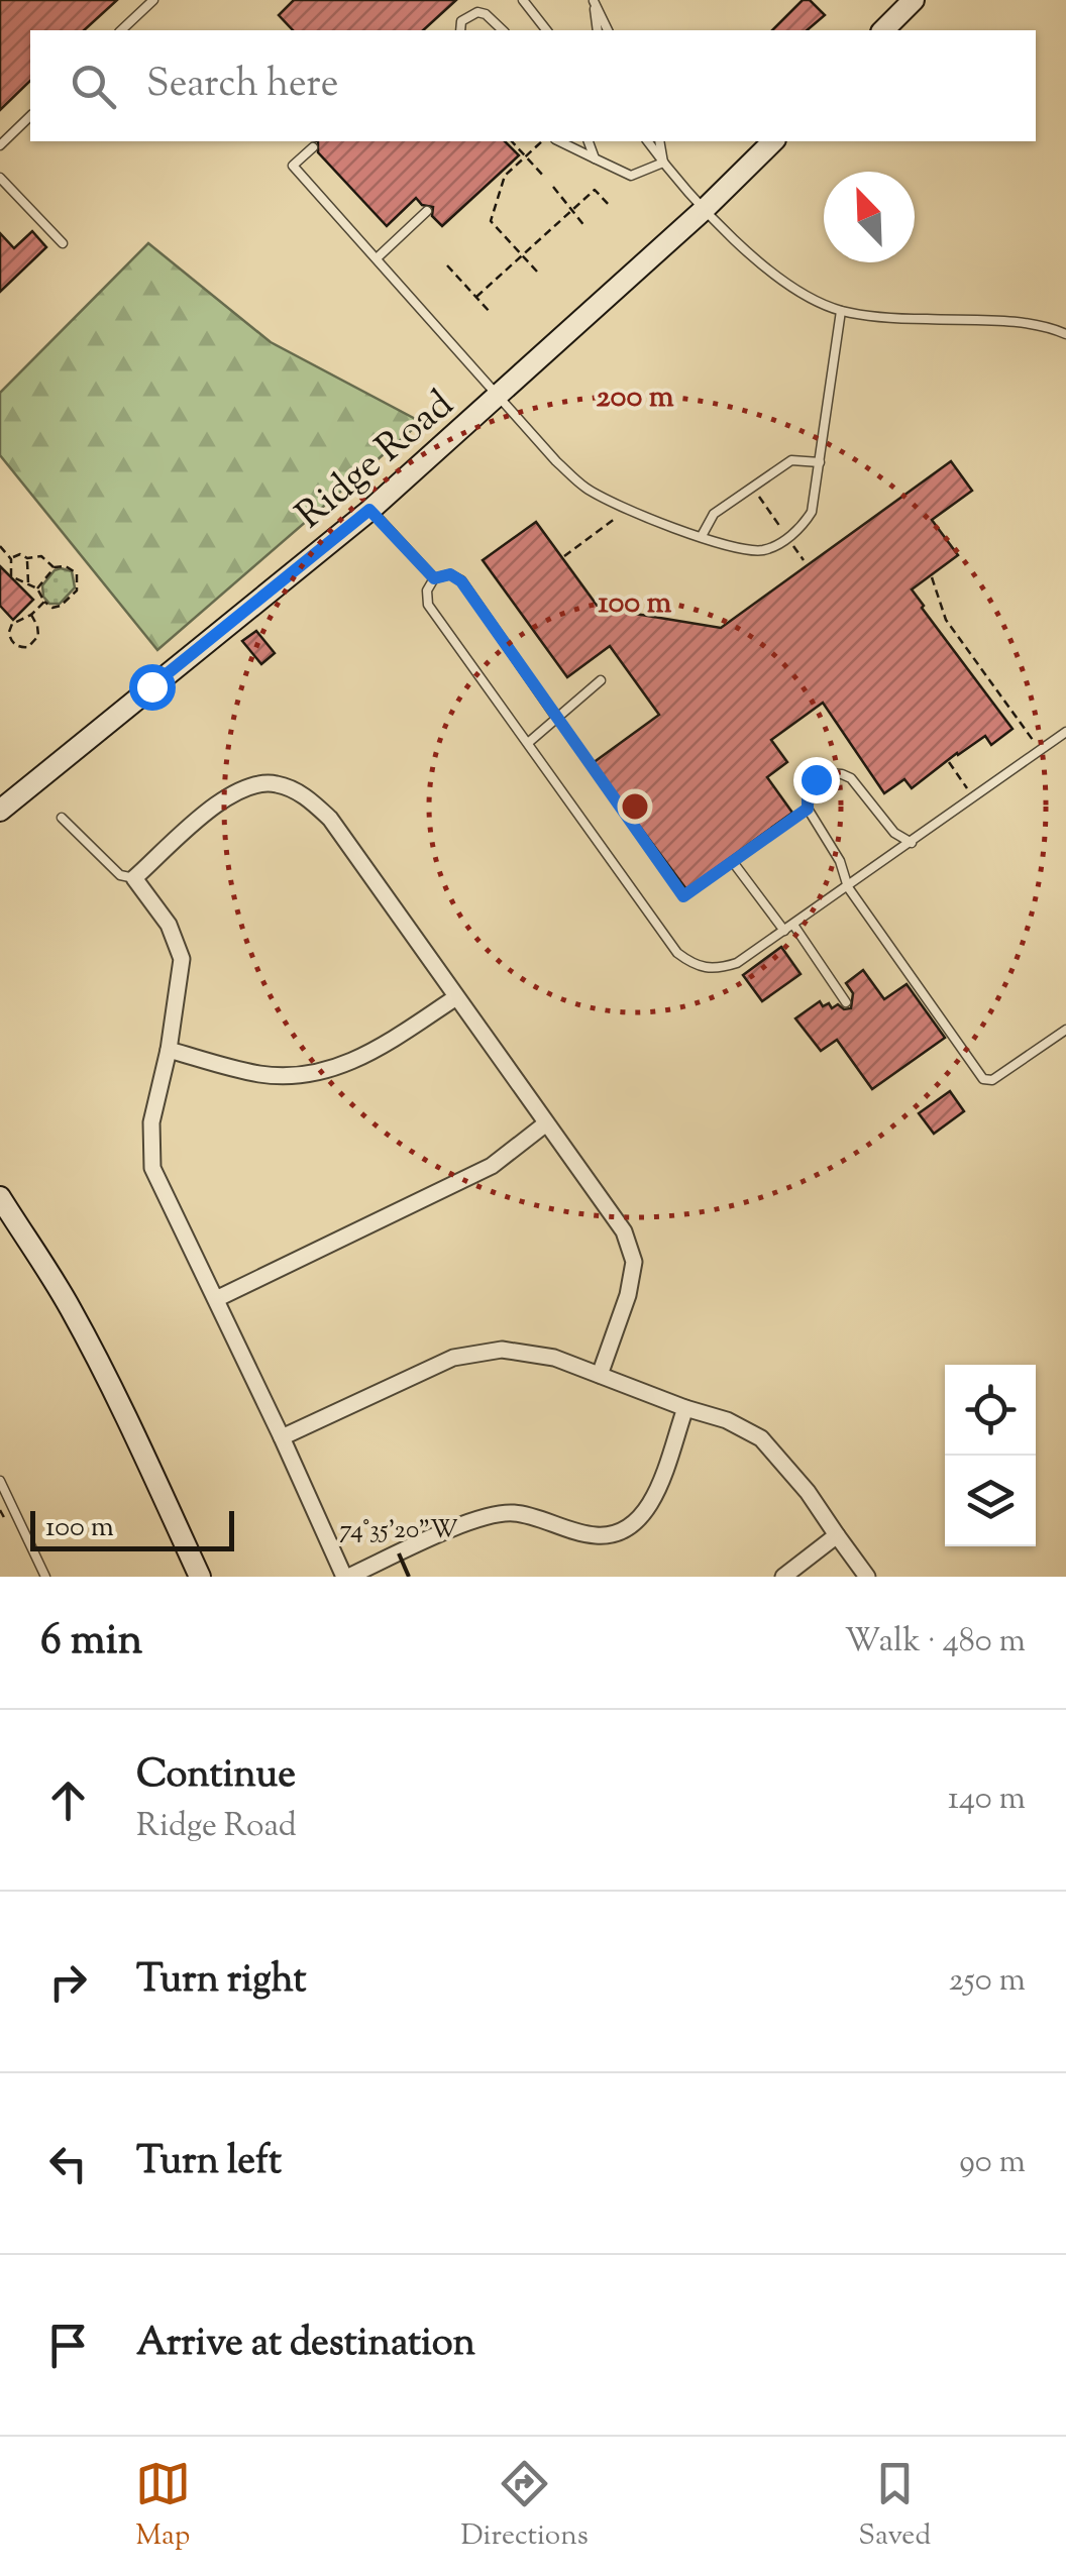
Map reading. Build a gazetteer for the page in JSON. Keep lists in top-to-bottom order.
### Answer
{
  "streets": {
    "street": ["Ridge Road"]
  },
  "scale_bar": "100 m",
  "north": "top left",
  "page": {
    "search": "Search here",
    "scale": "100 m",
    "heading": ["6 min", "Walk · 480 m"],
    "list": [
      ["Continue", "Ridge Road", "140 m"],
      ["Turn right", "250 m"],
      ["Turn left", "90 m"],
      "Arrive at destination"
    ],
    "nav": ["Map", "Directions", "Saved"]
  },
  "coordinates": ["74°35'20\"W"],
  "rings": ["200 m", "100 m"]
}
